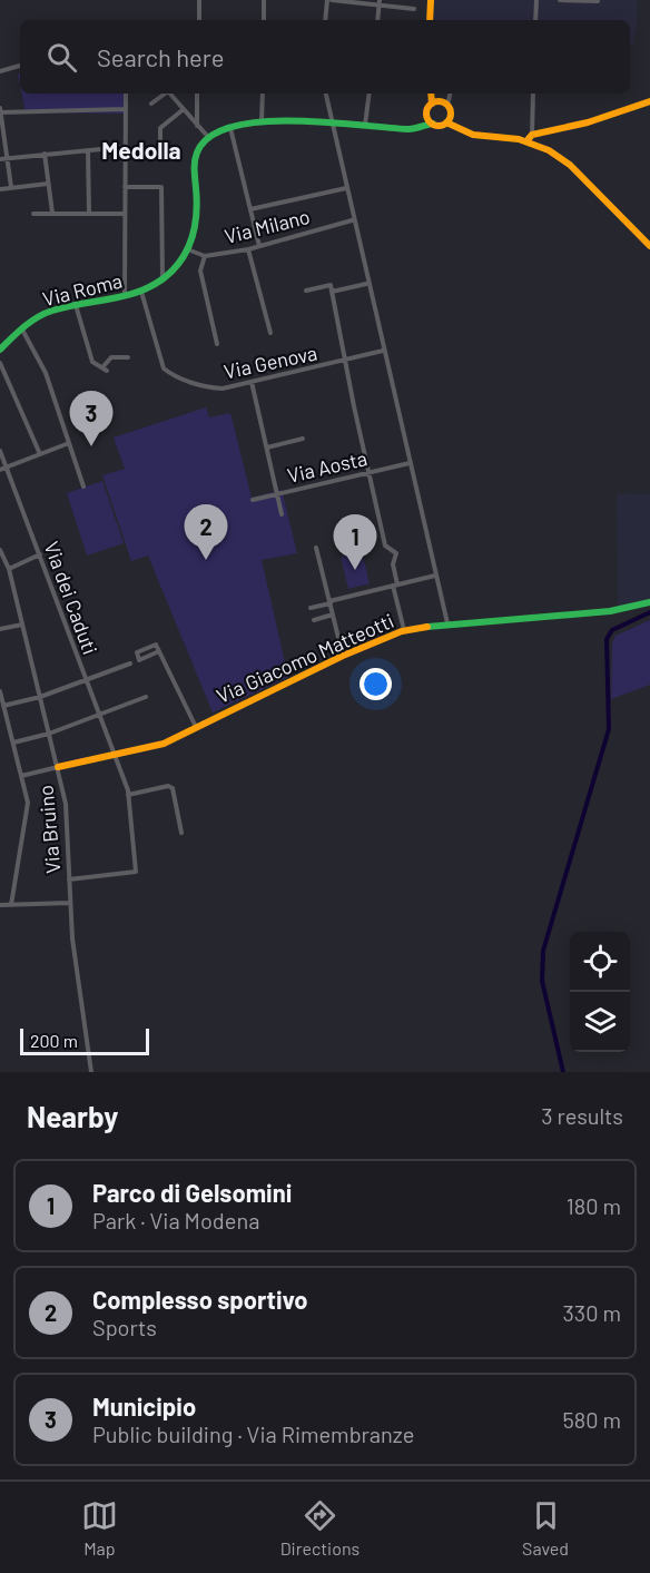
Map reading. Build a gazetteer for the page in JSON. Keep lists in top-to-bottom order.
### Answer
{
  "streets": {
    "main road": ["Via Roma", "Via Giacomo Matteotti"],
    "street": [
      "Via Milano",
      "Via Genova",
      "Via Aosta",
      "Via dei Caduti",
      "Via Bruino"
    ]
  },
  "crossings": [
    ["Via Milano", "Via Roma"],
    ["Via Roma", "Via Genova"],
    ["Via Genova", "Via Aosta"],
    ["Via dei Caduti", "Via Giacomo Matteotti"],
    ["Via dei Caduti", "Via Bruino"],
    ["Via Giacomo Matteotti", "Via Bruino"]
  ],
  "districts": ["Medolla"],
  "scale_bar": "200 m",
  "page": {
    "search": "Search here",
    "pins": ["3", "2", "1"],
    "scale": "200 m",
    "heading": ["Nearby", "3 results"],
    "list": [
      {
        "mark": "1",
        "name": "Parco di Gelsomini",
        "note": "Park · Via Modena",
        "value": "180 m"
      },
      {
        "mark": "2",
        "name": "Complesso sportivo",
        "note": "Sports",
        "value": "330 m"
      },
      {
        "mark": "3",
        "name": "Municipio",
        "note": "Public building · Via Rimembranze",
        "value": "580 m"
      }
    ],
    "nav": ["Map", "Directions", "Saved"]
  }
}
